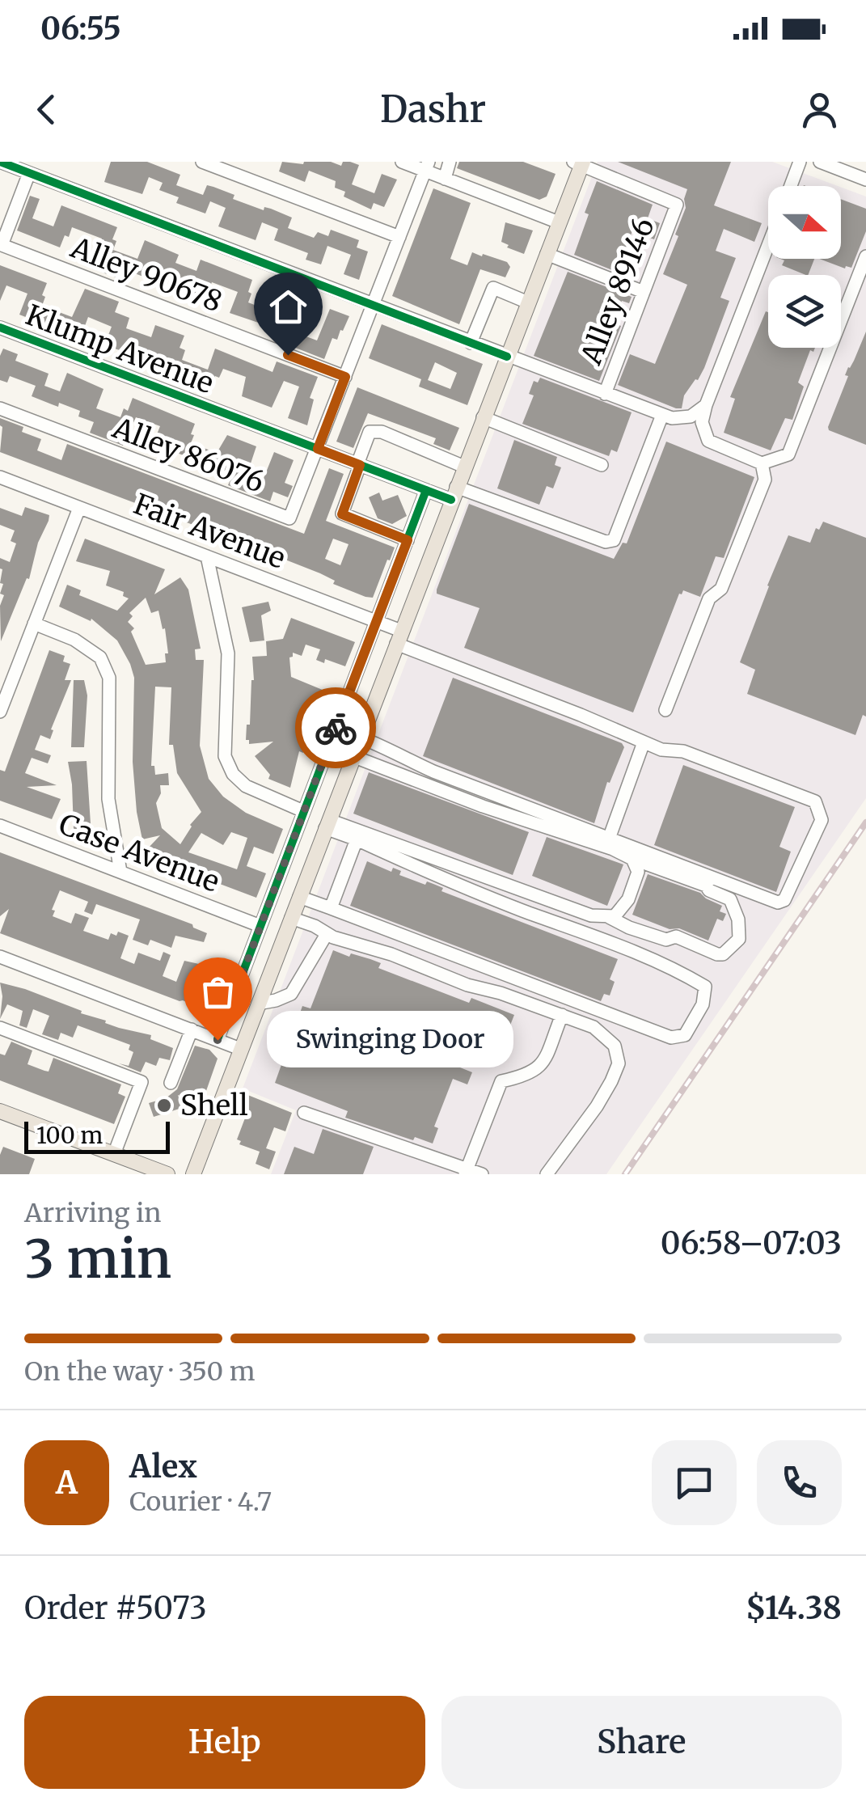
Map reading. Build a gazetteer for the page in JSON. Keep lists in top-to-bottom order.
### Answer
{
  "streets": {
    "street": [
      "Alley 90678",
      "Alley 89146",
      "Klump Avenue",
      "Alley 86076",
      "Fair Avenue",
      "Case Avenue"
    ]
  },
  "crossings": [
    ["Klump Avenue", "Alley 86076"]
  ],
  "places": ["Swinging Door", "Shell"],
  "scale_bar": "100 m",
  "north": "right",
  "page": {
    "status": "06:55",
    "header": "Dashr",
    "bubble": "Swinging Door",
    "scale": "100 m",
    "heading": ["3 min", "Arriving in", "06:58–07:03"],
    "panel": [
      "Alex",
      "Courier · 4.7",
      "Order #5073",
      "$14.38"
    ],
    "bar": "On the way · 350 m",
    "round": "A",
    "buttons": ["Help", "Share"]
  }
}
